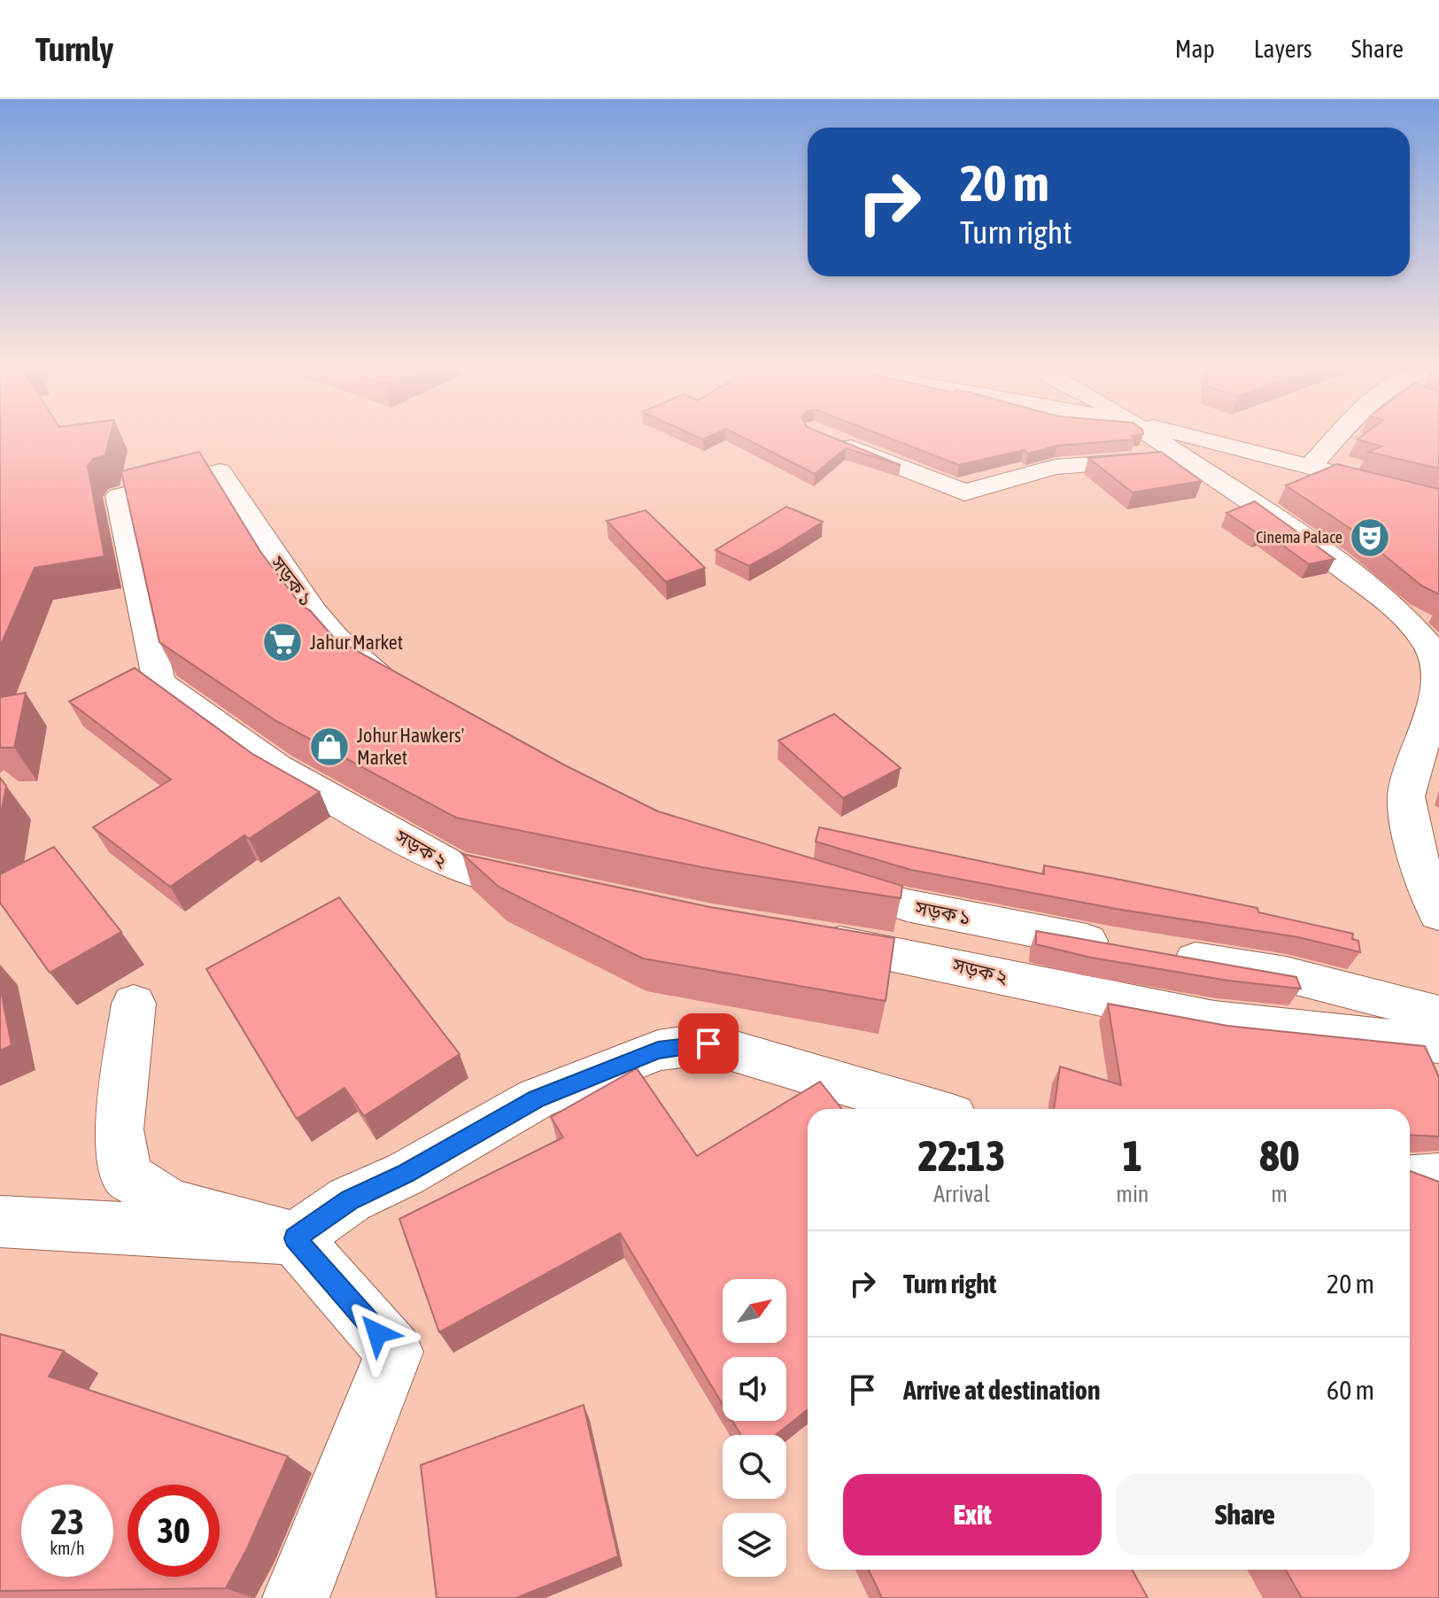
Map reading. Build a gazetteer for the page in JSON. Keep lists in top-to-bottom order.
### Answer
{
  "streets": {
    "street": ["সড়ক ১", "সড়ক ২"]
  },
  "crossings": [
    ["সড়ক ১", "সড়ক ২"]
  ],
  "places": {
    "theatre": ["Cinema Palace"],
    "supermarket": ["Jahur Market"],
    "shop": ["Johur Hawkers' Market"]
  },
  "north": "top right",
  "page": {
    "header": "Turnly",
    "nav": ["Map", "Layers", "Share"],
    "turn": ["20 m", "Turn right"],
    "eta": [
      "22:13",
      "Arrival",
      "1",
      "min",
      "80",
      "m"
    ],
    "list": [
      {
        "name": "Turn right",
        "value": "20 m"
      },
      {
        "name": "Arrive at destination",
        "value": "60 m"
      }
    ],
    "buttons": ["Exit", "Share"],
    "speed": "23 km/h",
    "limit": "30"
  }
}
